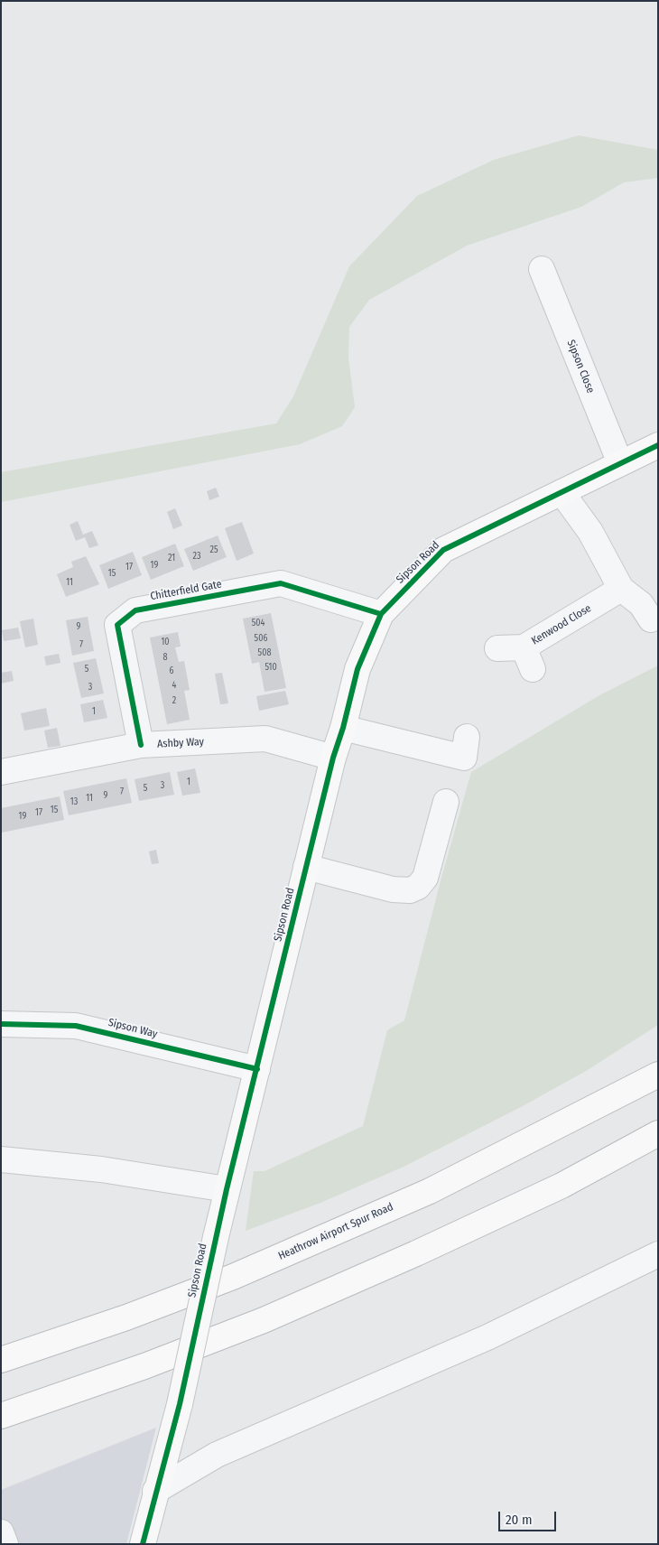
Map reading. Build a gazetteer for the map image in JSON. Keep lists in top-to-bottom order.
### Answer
{
  "streets": {
    "main road": ["Sipson Road", "Heathrow Airport Spur Road"],
    "street": [
      "Sipson Close",
      "Chitterfield Gate",
      "Kenwood Close",
      "Ashby Way",
      "Sipson Way"
    ]
  },
  "crossings": [
    ["Sipson Close", "Sipson Road"],
    ["Sipson Road", "Chitterfield Gate"],
    ["Sipson Road", "Ashby Way"],
    ["Sipson Road", "Sipson Way"],
    ["Chitterfield Gate", "Ashby Way"]
  ],
  "house_numbers": [
    "25",
    "23",
    "21",
    "19",
    "17",
    "15",
    "11",
    "504",
    "9",
    "506",
    "10",
    "7",
    "508",
    "8",
    "510",
    "5",
    "6",
    "4",
    "3",
    "2",
    "1",
    "1",
    "3",
    "5",
    "7",
    "9",
    "11",
    "13",
    "15",
    "17",
    "19"
  ],
  "scale_bar": "20 m"
}
